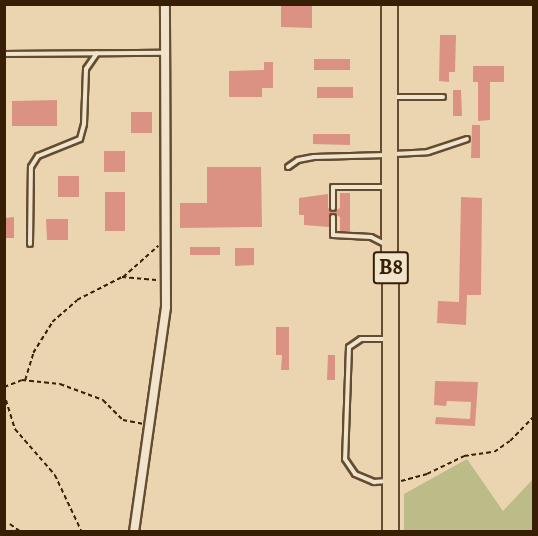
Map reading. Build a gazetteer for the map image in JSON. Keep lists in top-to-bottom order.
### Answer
{
  "streets": {
    "highway": ["B8"]
  }
}
